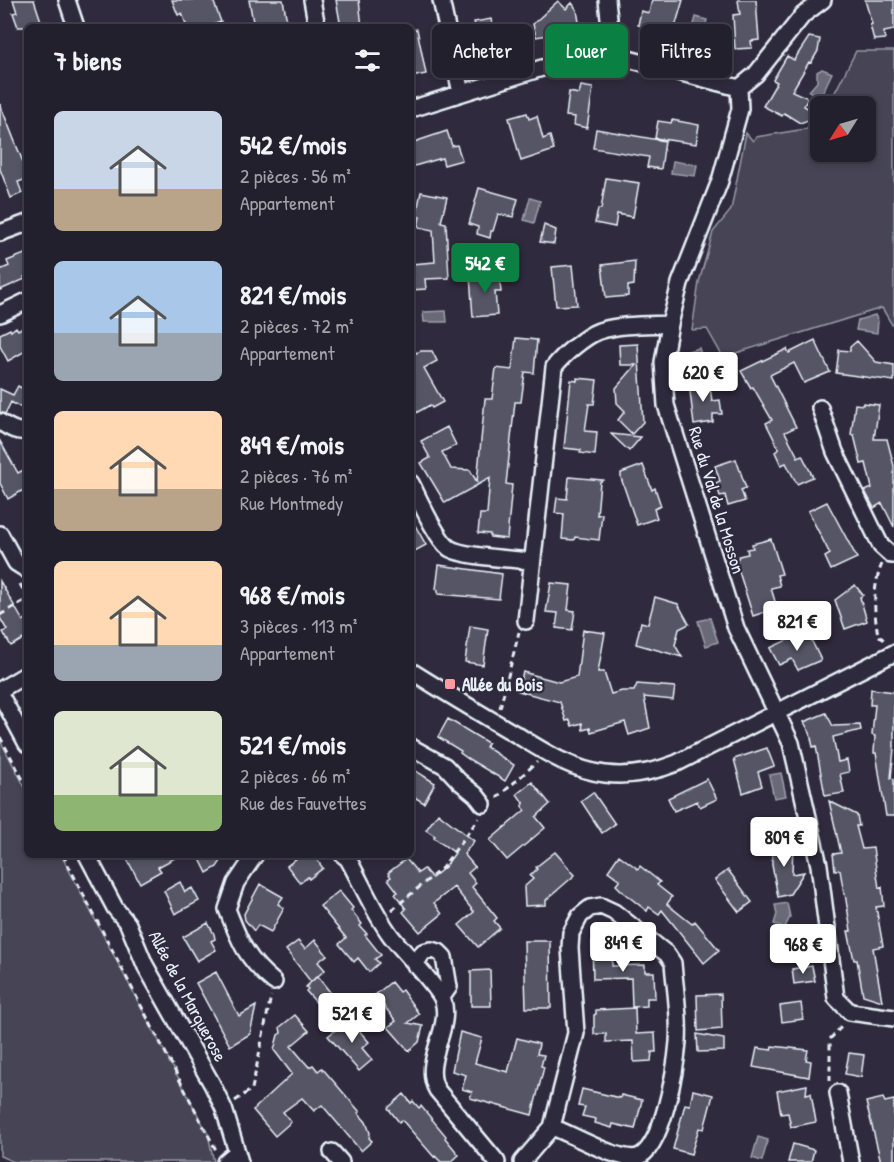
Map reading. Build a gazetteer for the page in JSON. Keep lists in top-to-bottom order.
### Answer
{
  "streets": {
    "street": ["Rue du Val de la Mosson", "Allée de la Marquerose"]
  },
  "places": {
    "transit": ["Allée du Bois"]
  },
  "north": "bottom left",
  "page": {
    "chip": ["Acheter", "Louer", "Filtres"],
    "heading": "7 biens",
    "list": [
      {
        "name": "542 €/mois",
        "note": "2 pièces · 56 m² · Appartement"
      },
      {
        "name": "821 €/mois",
        "note": "2 pièces · 72 m² · Appartement"
      },
      {
        "name": "849 €/mois",
        "note": "2 pièces · 76 m² · Rue Montmedy"
      },
      {
        "name": "968 €/mois",
        "note": "3 pièces · 113 m² · Appartement"
      },
      {
        "name": "521 €/mois",
        "note": "2 pièces · 66 m² · Rue des Fauvettes"
      }
    ],
    "price": [
      "542 €",
      "620 €",
      "821 €",
      "809 €",
      "849 €",
      "968 €",
      "521 €"
    ]
  }
}
